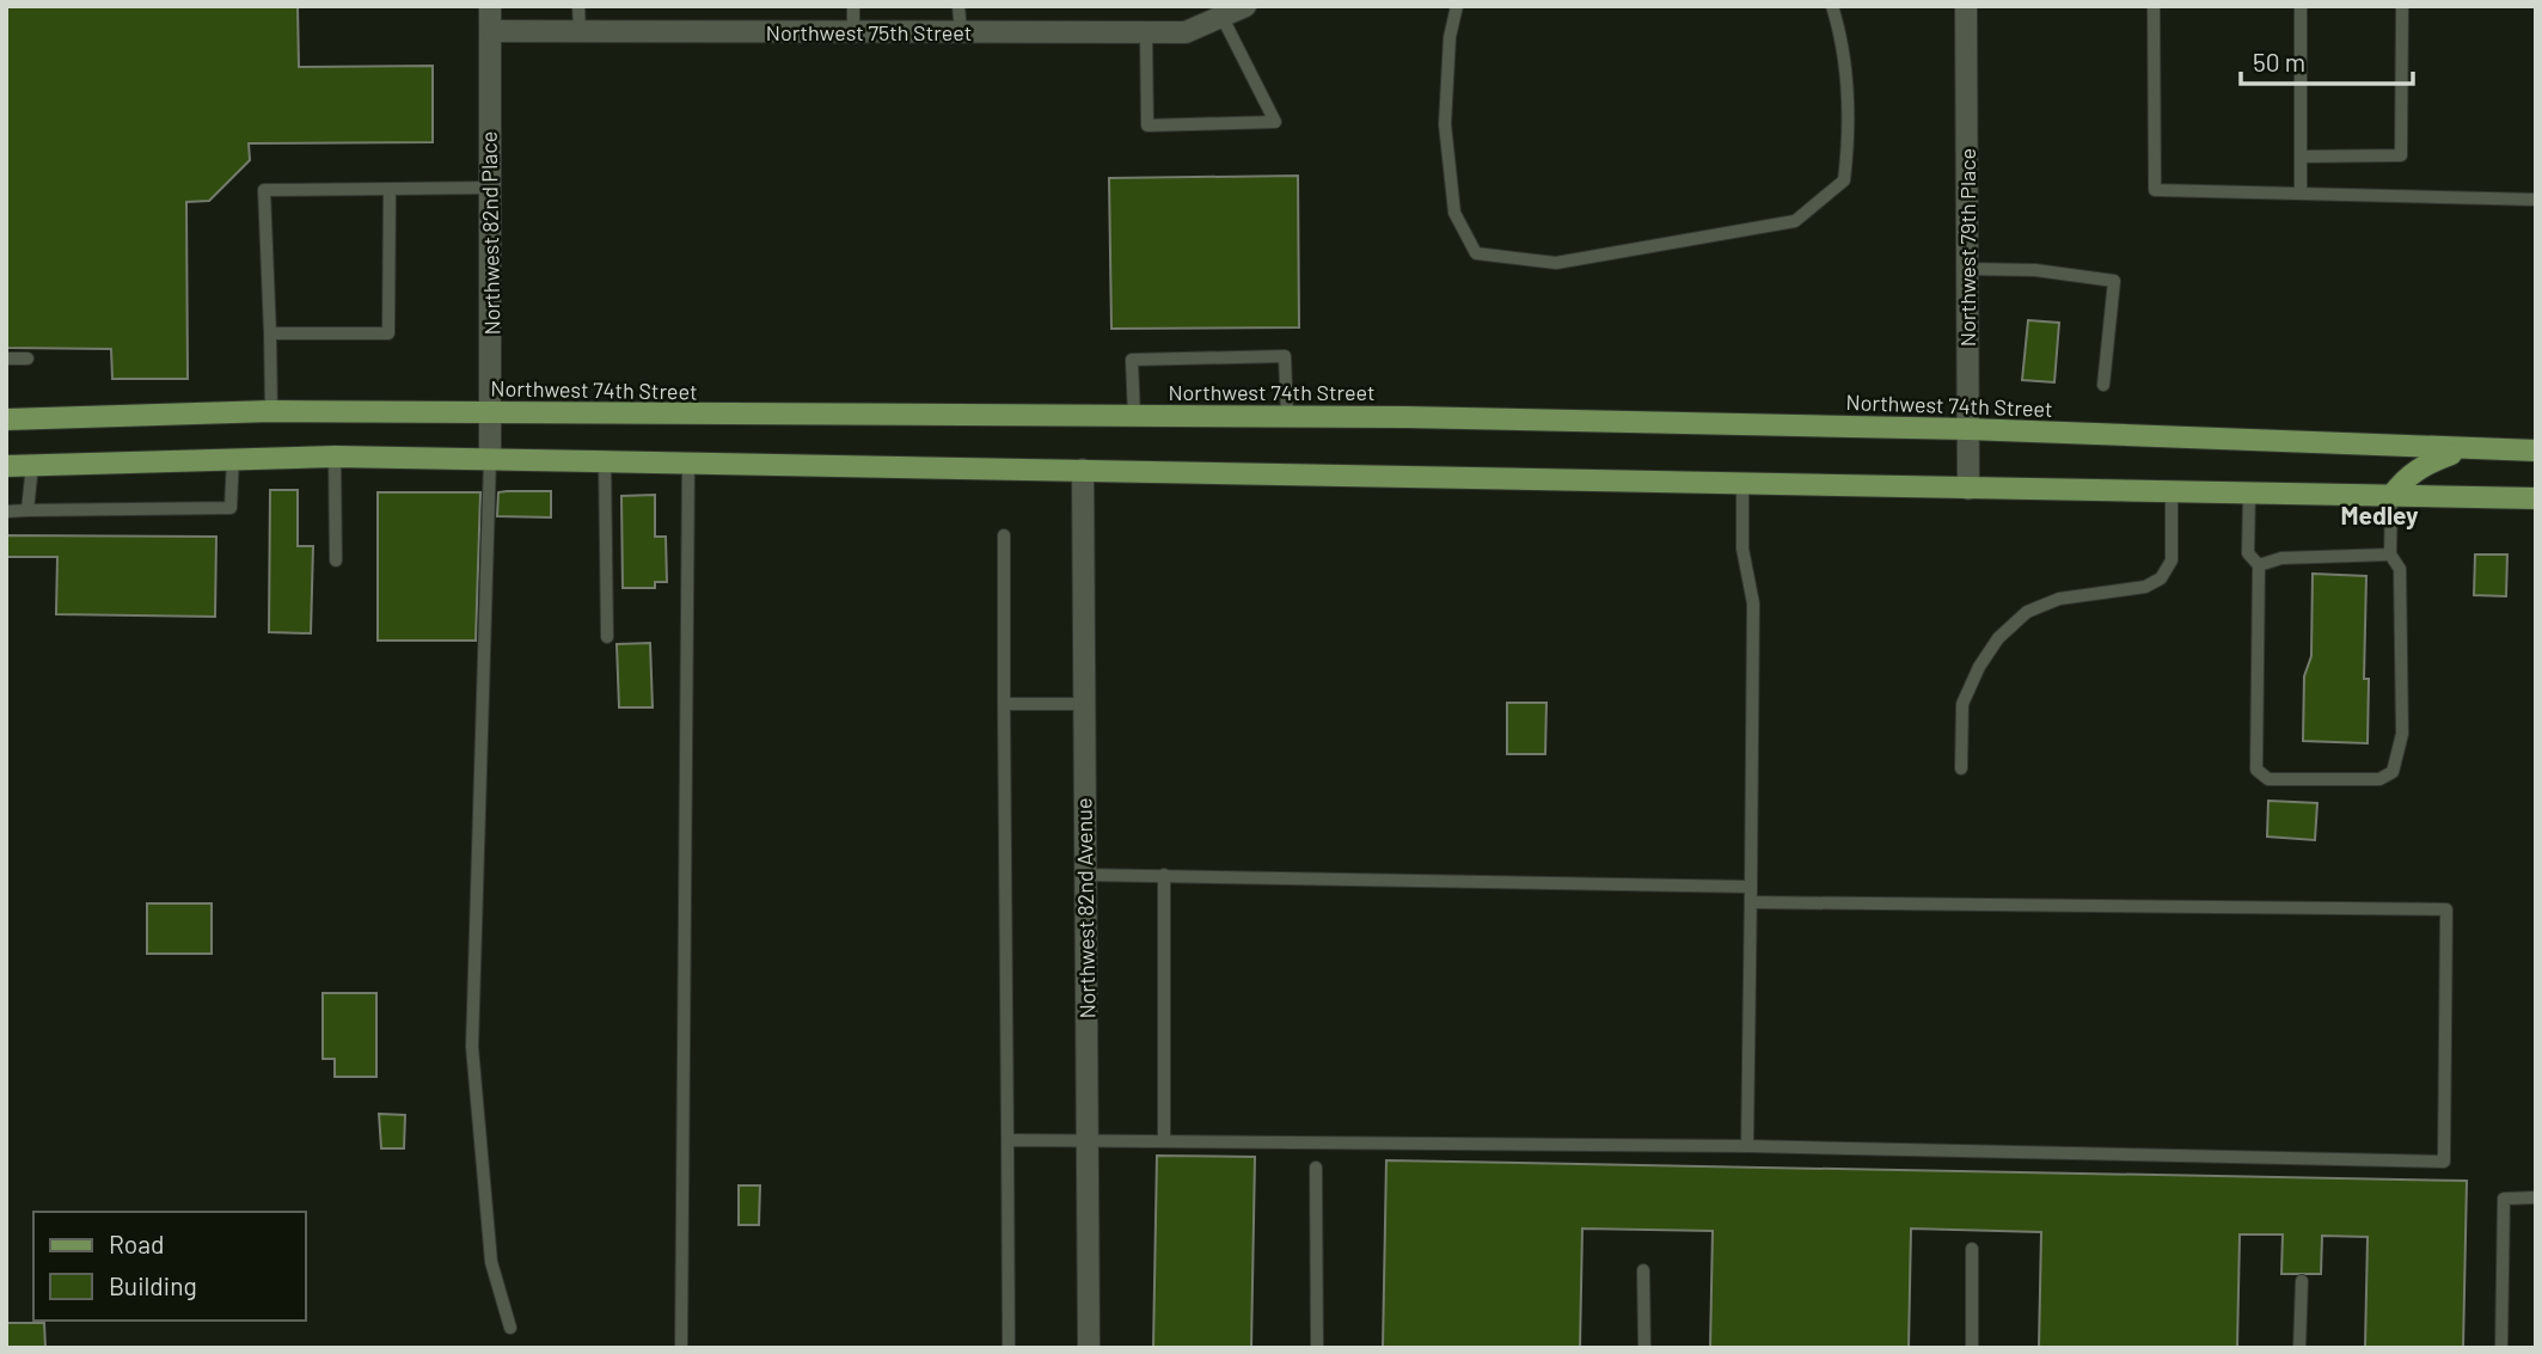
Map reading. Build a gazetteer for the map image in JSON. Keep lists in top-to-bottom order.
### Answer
{
  "streets": {
    "main road": ["Northwest 74th Street"],
    "street": [
      "Northwest 75th Street",
      "Northwest 82nd Place",
      "Northwest 79th Place",
      "Northwest 82nd Avenue"
    ]
  },
  "crossings": [
    ["Northwest 75th Street", "Northwest 82nd Place"],
    ["Northwest 82nd Place", "Northwest 74th Street"],
    ["Northwest 79th Place", "Northwest 74th Street"]
  ],
  "districts": ["Medley"],
  "legend": ["Road", "Building"],
  "scale_bar": "50 m"
}
